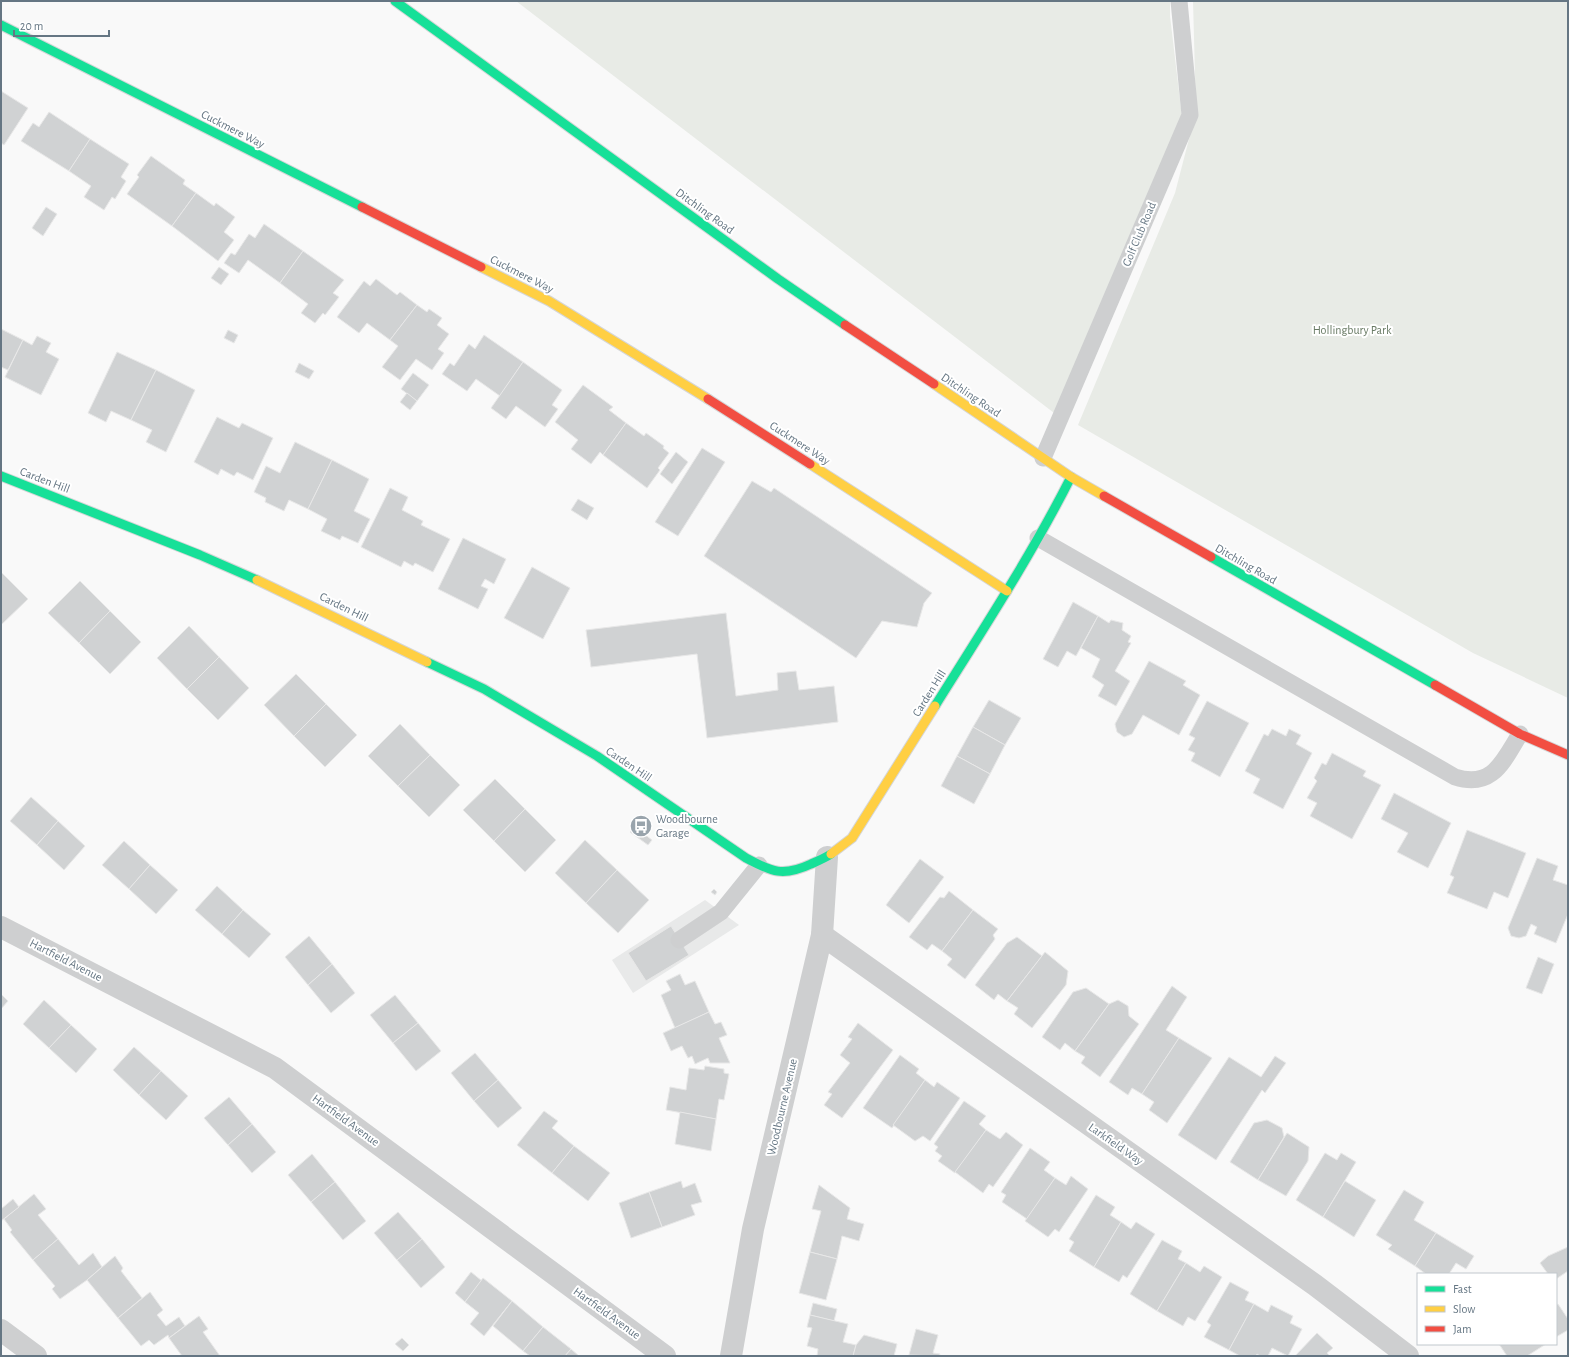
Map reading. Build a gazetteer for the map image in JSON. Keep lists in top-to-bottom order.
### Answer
{
  "streets": {
    "street": [
      "Cuckmere Way",
      "Ditchling Road",
      "Carden Hill",
      "Hartfield Avenue",
      "Woodbourne Avenue",
      "Larkfield Way"
    ],
    "lane": ["Golf Club Road"]
  },
  "crossings": [
    ["Cuckmere Way", "Carden Hill"],
    ["Ditchling Road", "Golf Club Road"],
    ["Ditchling Road", "Carden Hill"],
    ["Carden Hill", "Woodbourne Avenue"],
    ["Woodbourne Avenue", "Larkfield Way"]
  ],
  "parks": ["Hollingbury Park"],
  "places": {
    "bus stop": ["Woodbourne Garage"]
  },
  "legend": ["Fast", "Slow", "Jam"],
  "scale_bar": "20 m"
}
